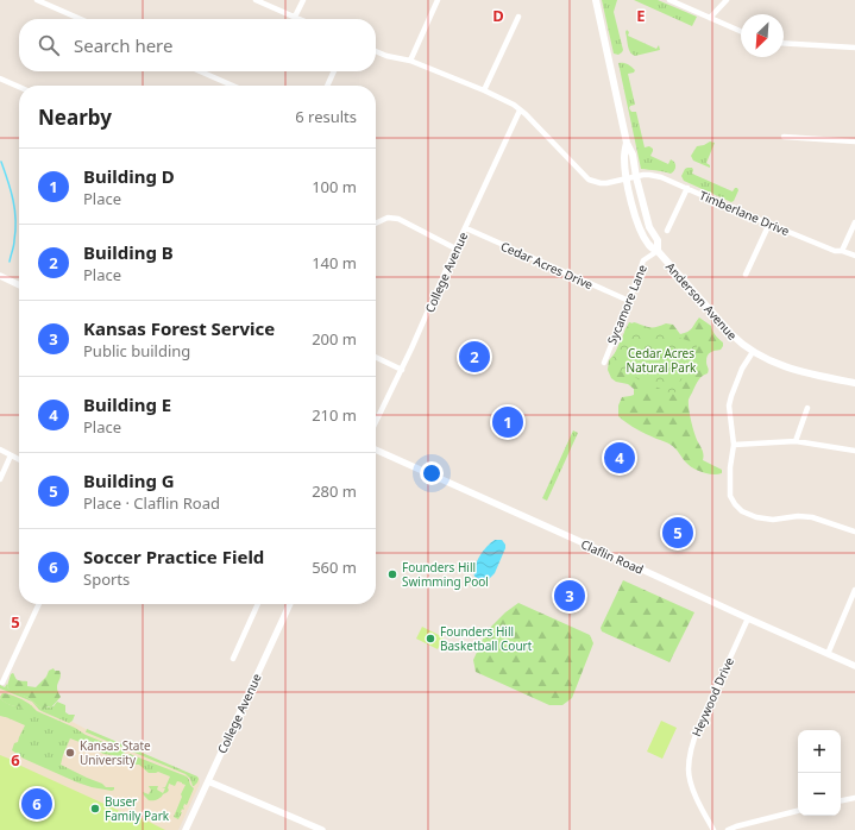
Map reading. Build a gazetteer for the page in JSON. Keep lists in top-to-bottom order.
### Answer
{
  "streets": {
    "main road": ["Anderson Avenue"],
    "street": [
      "Timberlane Drive",
      "Cedar Acres Drive",
      "College Avenue",
      "Sycamore Lane",
      "Claflin Road",
      "Heywood Drive"
    ]
  },
  "crossings": [
    ["Timberlane Drive", "College Avenue"],
    ["Timberlane Drive", "Anderson Avenue"],
    ["Cedar Acres Drive", "College Avenue"],
    ["Cedar Acres Drive", "Sycamore Lane"],
    ["Anderson Avenue", "Sycamore Lane"],
    ["Claflin Road", "Heywood Drive"]
  ],
  "parks": ["Cedar Acres Natural Park"],
  "places": [
    "Founders Hill Swimming Pool",
    "Founders Hill Basketball Court",
    "Kansas State University",
    "Buser Family Park"
  ],
  "north": "bottom left",
  "page": {
    "search": "Search here",
    "heading": ["Nearby", "6 results"],
    "list": [
      {
        "mark": "1",
        "name": "Building D",
        "note": "Place",
        "value": "100 m"
      },
      {
        "mark": "2",
        "name": "Building B",
        "note": "Place",
        "value": "140 m"
      },
      {
        "mark": "3",
        "name": "Kansas Forest Service",
        "note": "Public building",
        "value": "200 m"
      },
      {
        "mark": "4",
        "name": "Building E",
        "note": "Place",
        "value": "210 m"
      },
      {
        "mark": "5",
        "name": "Building G",
        "note": "Place · Claflin Road",
        "value": "280 m"
      },
      {
        "mark": "6",
        "name": "Soccer Practice Field",
        "note": "Sports",
        "value": "560 m"
      }
    ],
    "pins": [
      "2",
      "1",
      "4",
      "5",
      "3",
      "6"
    ],
    "map_buttons": ["+", "−"]
  },
  "grid": {
    "columns": ["D", "E"],
    "rows": ["5", "6"]
  }
}
